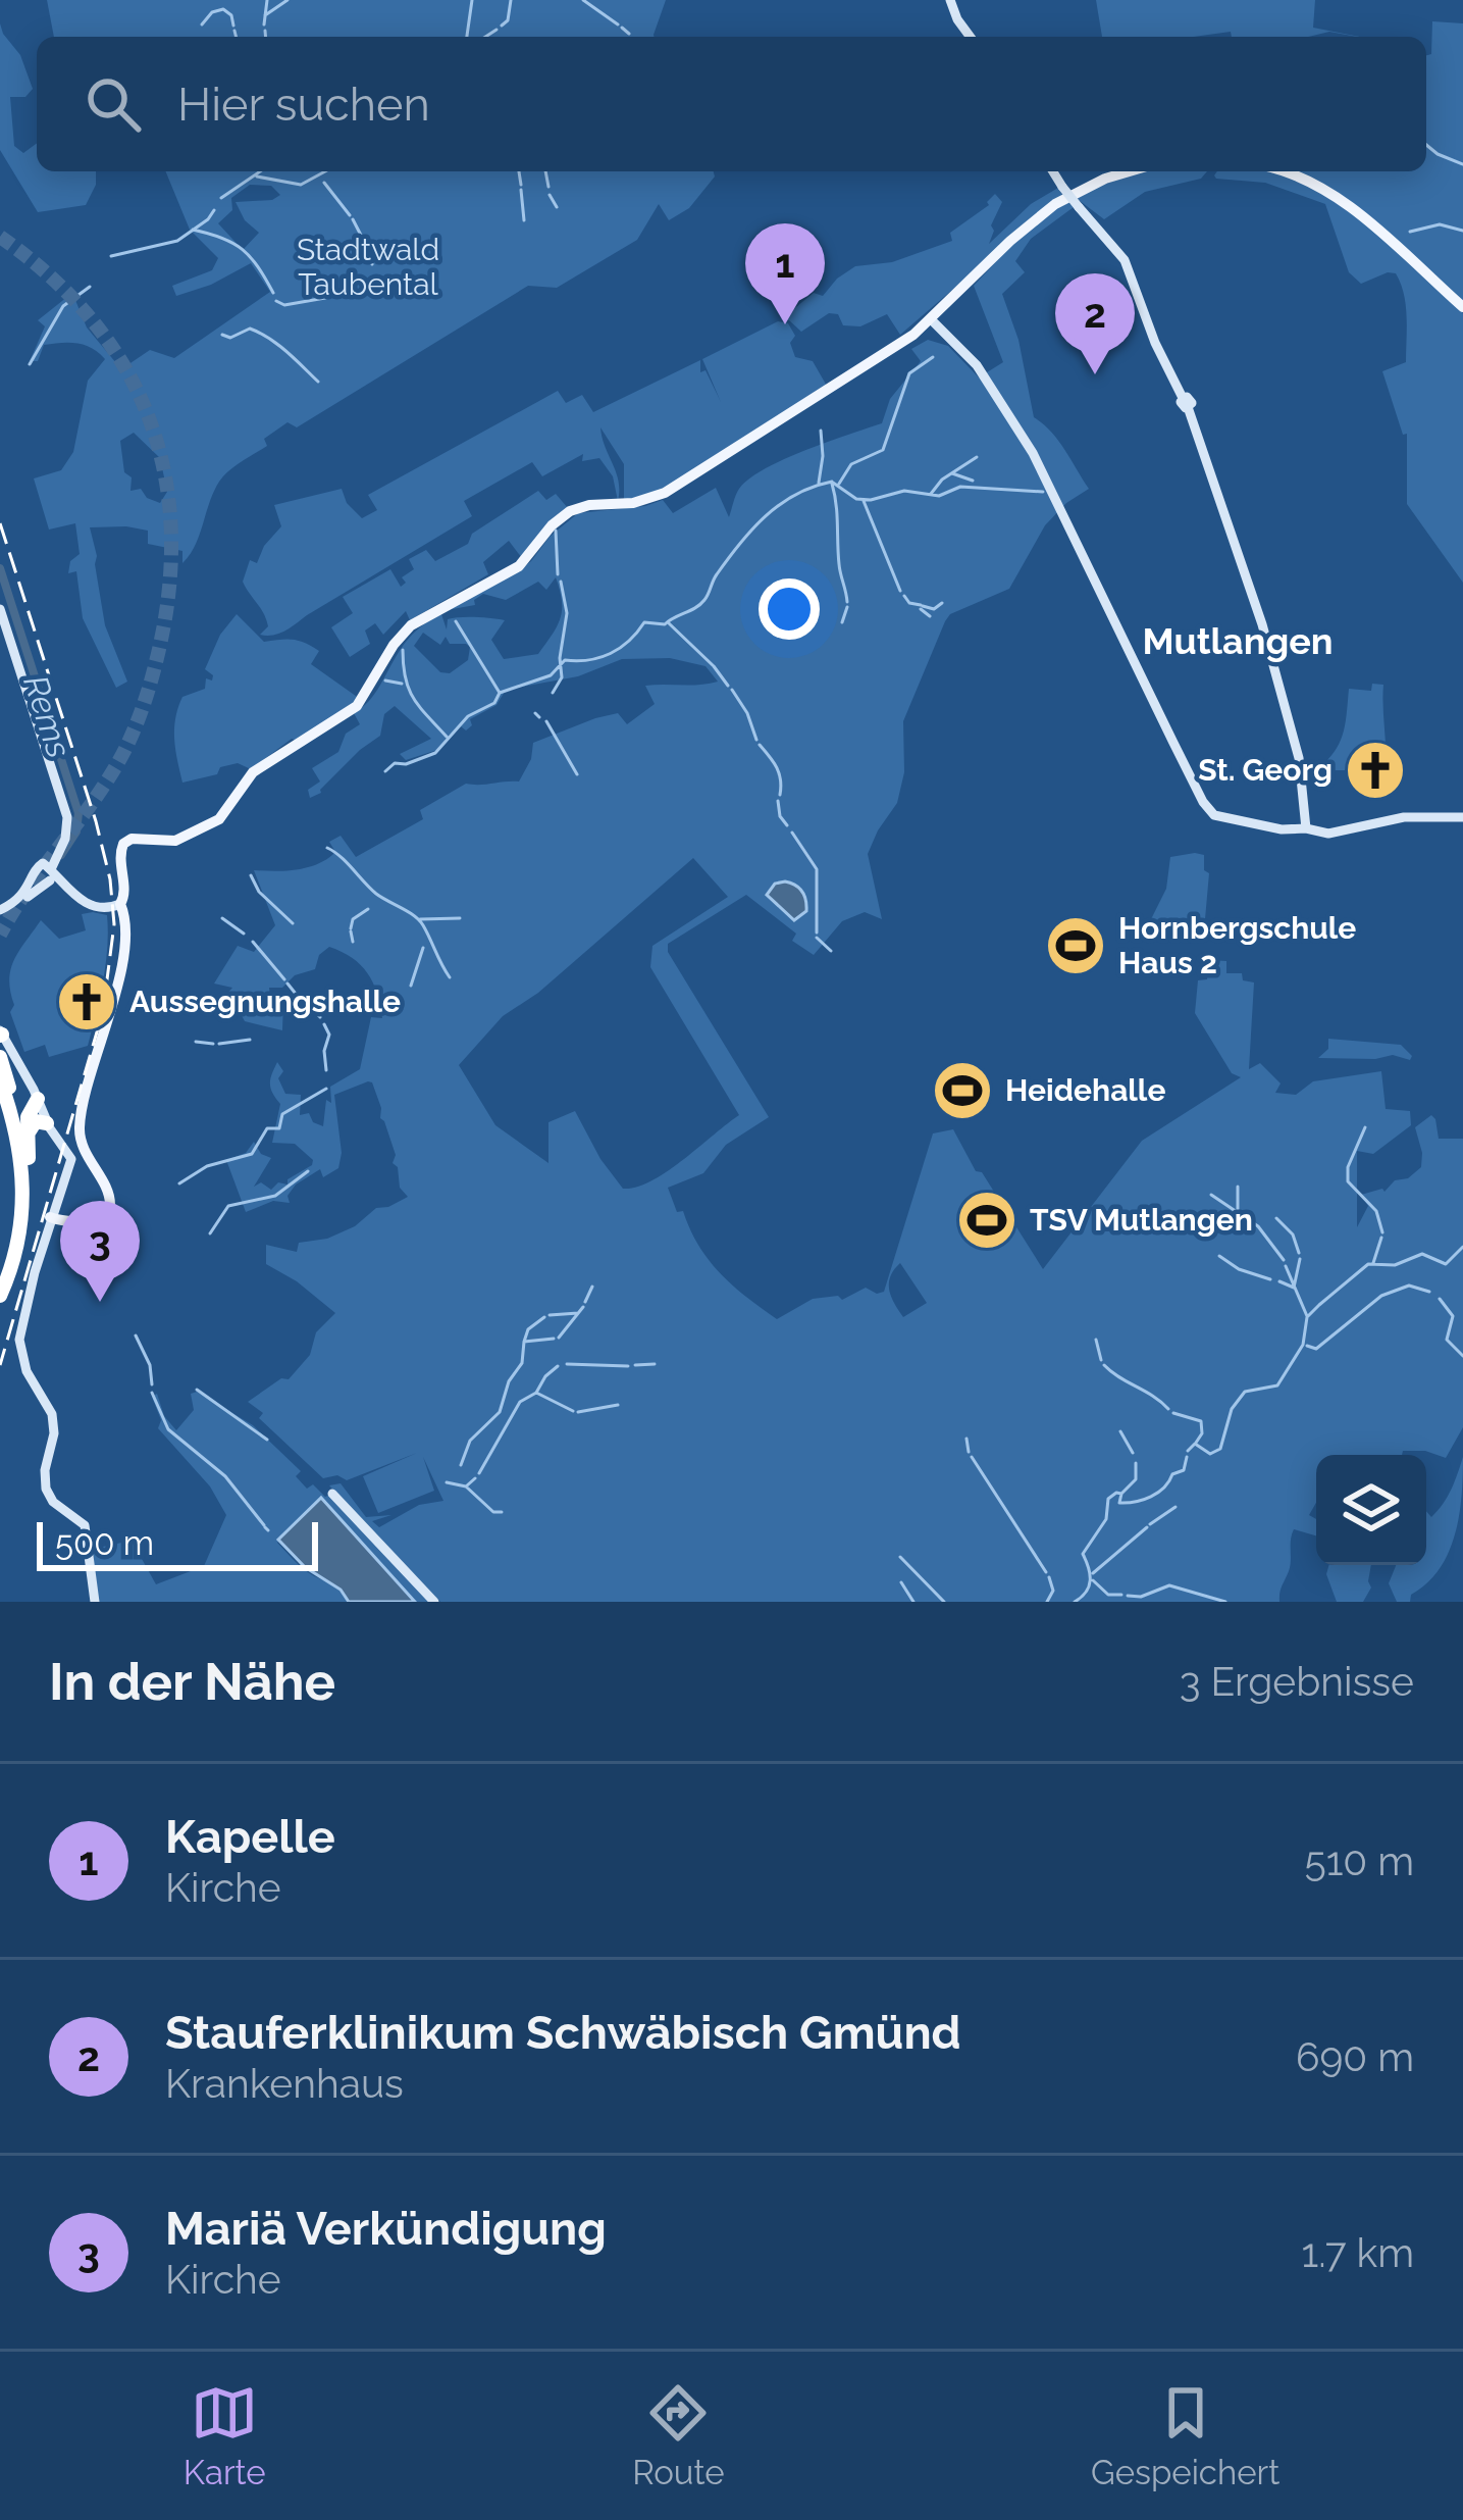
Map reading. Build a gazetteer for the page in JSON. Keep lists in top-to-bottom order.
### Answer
{
  "districts": ["Mutlangen"],
  "water": ["Rems"],
  "parks": ["Stadtwald Taubental"],
  "places": {
    "church": ["St. Georg", "Aussegnungshalle"],
    "sports": ["Hornbergschule Haus 2", "Heidehalle", "TSV Mutlangen"]
  },
  "scale_bar": "500 m",
  "page": {
    "search": "Hier suchen",
    "pins": ["1", "2", "3"],
    "scale": "500 m",
    "heading": ["In der Nähe", "3 Ergebnisse"],
    "list": [
      {
        "mark": "1",
        "name": "Kapelle",
        "note": "Kirche",
        "value": "510 m"
      },
      {
        "mark": "2",
        "name": "Stauferklinikum Schwäbisch Gmünd",
        "note": "Krankenhaus",
        "value": "690 m"
      },
      {
        "mark": "3",
        "name": "Mariä Verkündigung",
        "note": "Kirche",
        "value": "1.7 km"
      }
    ],
    "nav": ["Karte", "Route", "Gespeichert"]
  }
}
